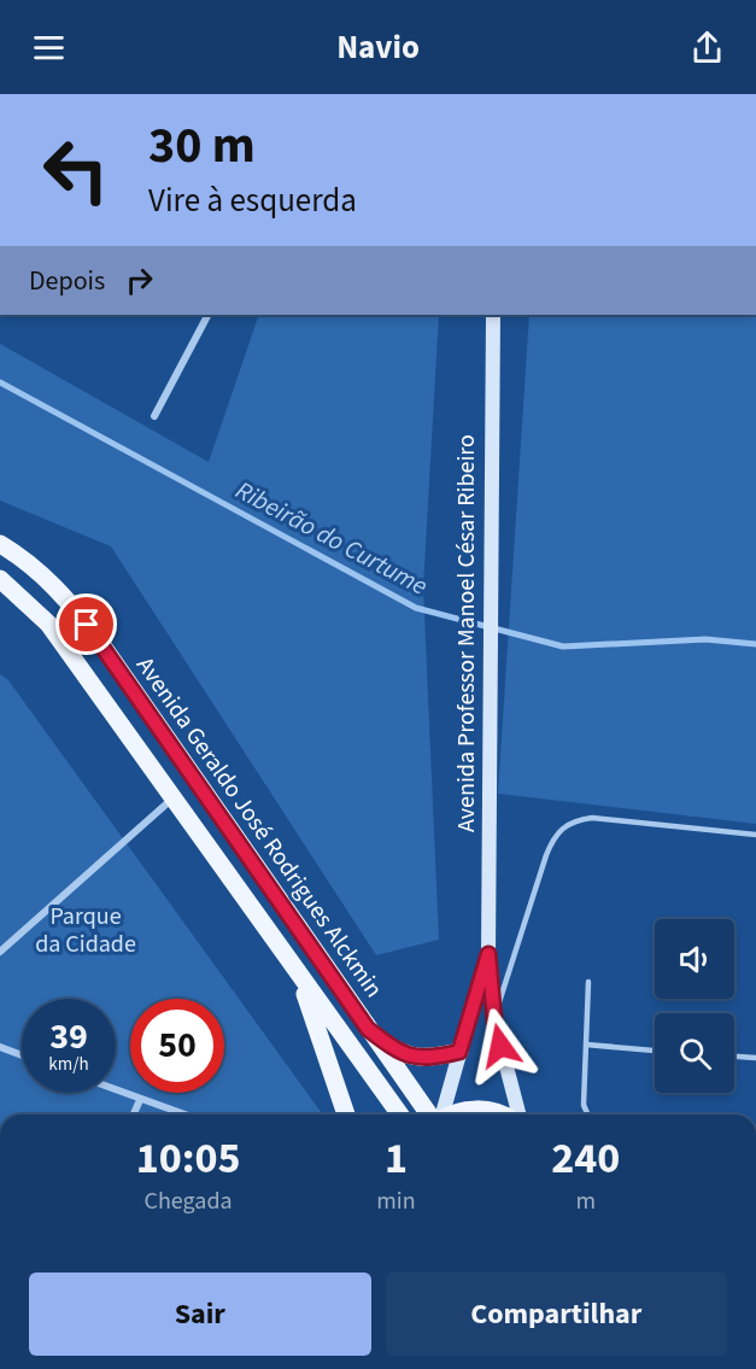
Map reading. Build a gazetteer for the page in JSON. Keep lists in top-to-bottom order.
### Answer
{
  "streets": {
    "main road": ["Avenida Professor Manoel César Ribeiro", "Avenida Geraldo José Rodrigues Alckmin"]
  },
  "water": ["Ribeirão do Curtume"],
  "parks": ["Parque da Cidade"],
  "page": {
    "header": "Navio",
    "turn": ["30 m", "Vire à esquerda"],
    "then": "Depois",
    "speed": "39 km/h",
    "limit": "50",
    "eta": [
      "10:05",
      "Chegada",
      "1",
      "min",
      "240",
      "m"
    ],
    "buttons": ["Sair", "Compartilhar"]
  }
}
